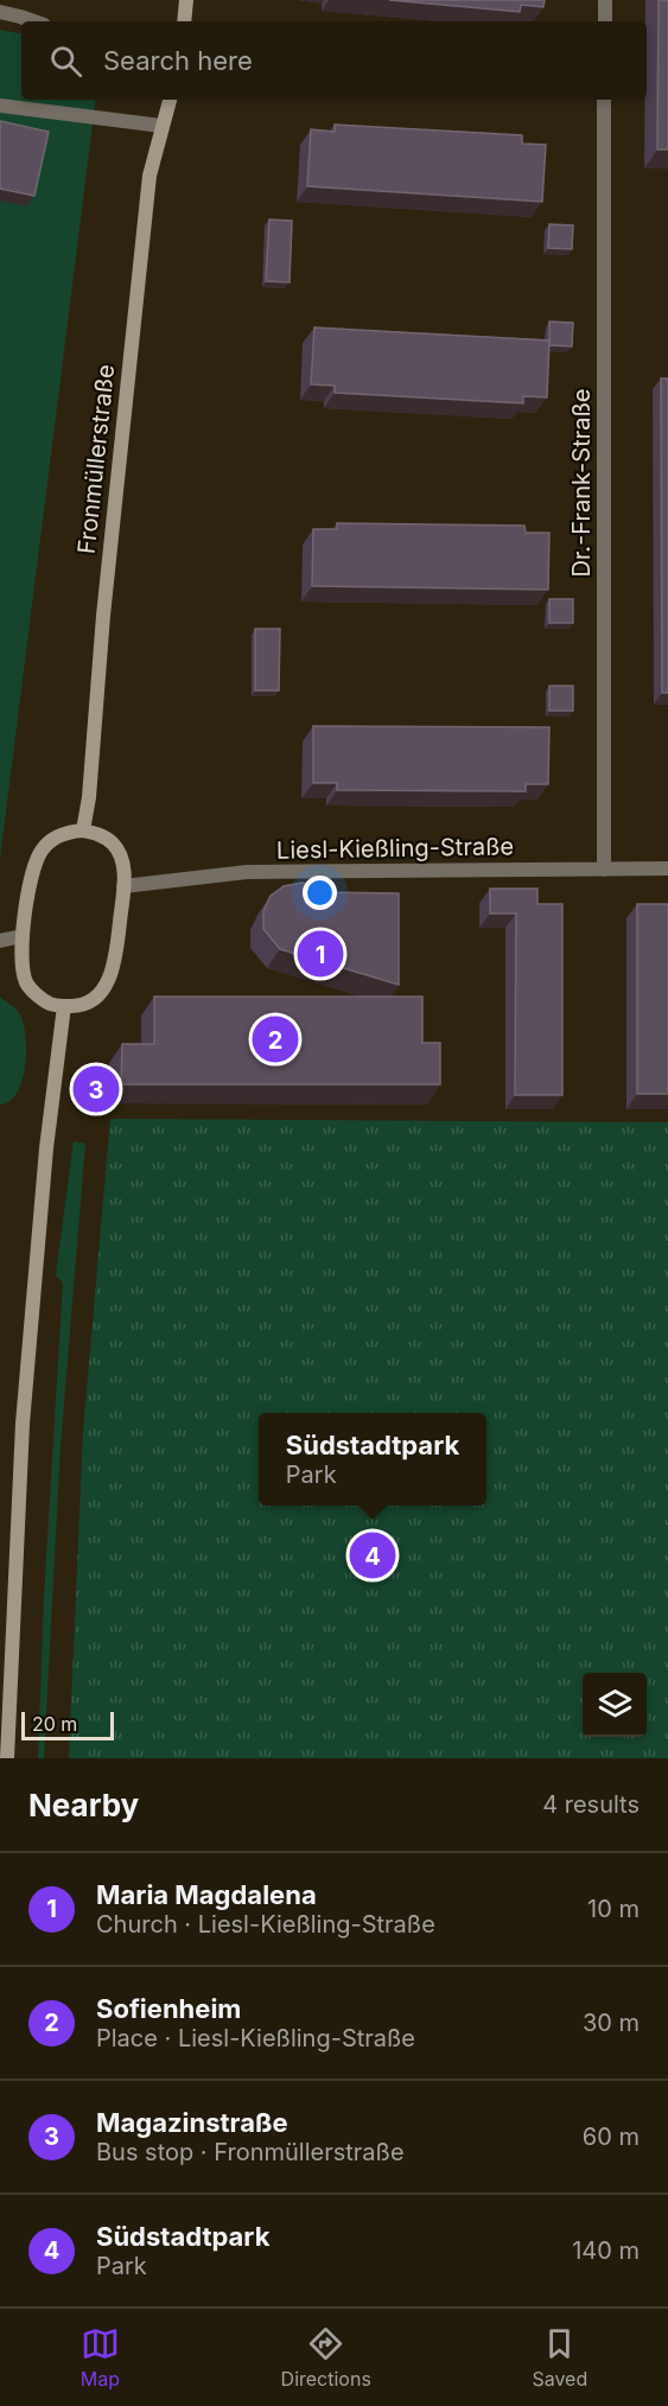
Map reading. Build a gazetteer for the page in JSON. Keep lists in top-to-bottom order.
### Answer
{
  "streets": {
    "main road": ["Fronmüllerstraße"],
    "street": ["Dr.-Frank-Straße", "Liesl-Kießling-Straße"]
  },
  "crossings": [
    ["Fronmüllerstraße", "Liesl-Kießling-Straße"],
    ["Dr.-Frank-Straße", "Liesl-Kießling-Straße"]
  ],
  "scale_bar": "20 m",
  "page": {
    "search": "Search here",
    "pins": [
      "1",
      "2",
      "3",
      "4"
    ],
    "popup": ["Südstadtpark", "Park"],
    "scale": "20 m",
    "heading": ["Nearby", "4 results"],
    "list": [
      {
        "mark": "1",
        "name": "Maria Magdalena",
        "note": "Church · Liesl-Kießling-Straße",
        "value": "10 m"
      },
      {
        "mark": "2",
        "name": "Sofienheim",
        "note": "Place · Liesl-Kießling-Straße",
        "value": "30 m"
      },
      {
        "mark": "3",
        "name": "Magazinstraße",
        "note": "Bus stop · Fronmüllerstraße",
        "value": "60 m"
      },
      {
        "mark": "4",
        "name": "Südstadtpark",
        "note": "Park",
        "value": "140 m"
      }
    ],
    "nav": ["Map", "Directions", "Saved"]
  }
}
